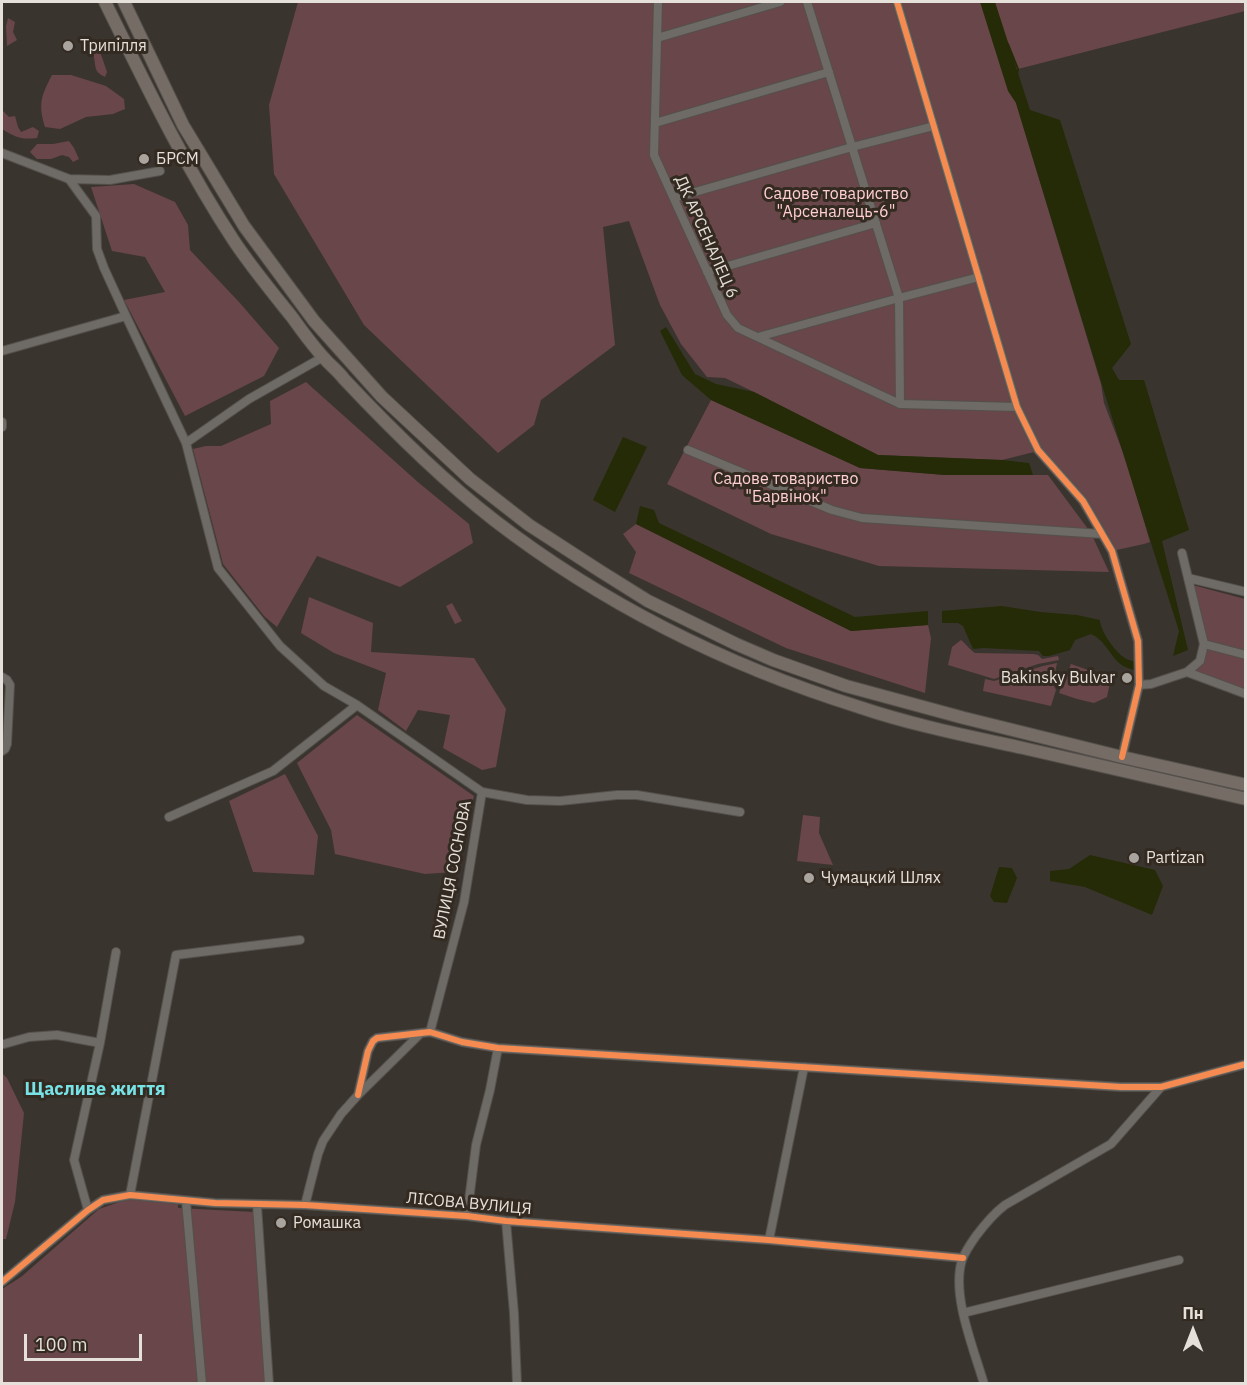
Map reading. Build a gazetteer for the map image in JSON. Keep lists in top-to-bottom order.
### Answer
{
  "streets": {
    "street": ["ДК АРСЕНАЛЕЦ 6", "ВУЛИЦЯ СОСНОВА", "ЛІСОВА ВУЛИЦЯ"]
  },
  "districts": ["Щасливе життя"],
  "parks": ["Садове товариство \"Арсеналець-6\"", "Садове товариство \"Барвінок\""],
  "places": [
    "Трипілля",
    "БРСМ",
    "Bakinsky Bulvar",
    "Partizan",
    "Чумацкий Шлях",
    "Ромашка"
  ],
  "scale_bar": "100 m",
  "north": "top"
}
